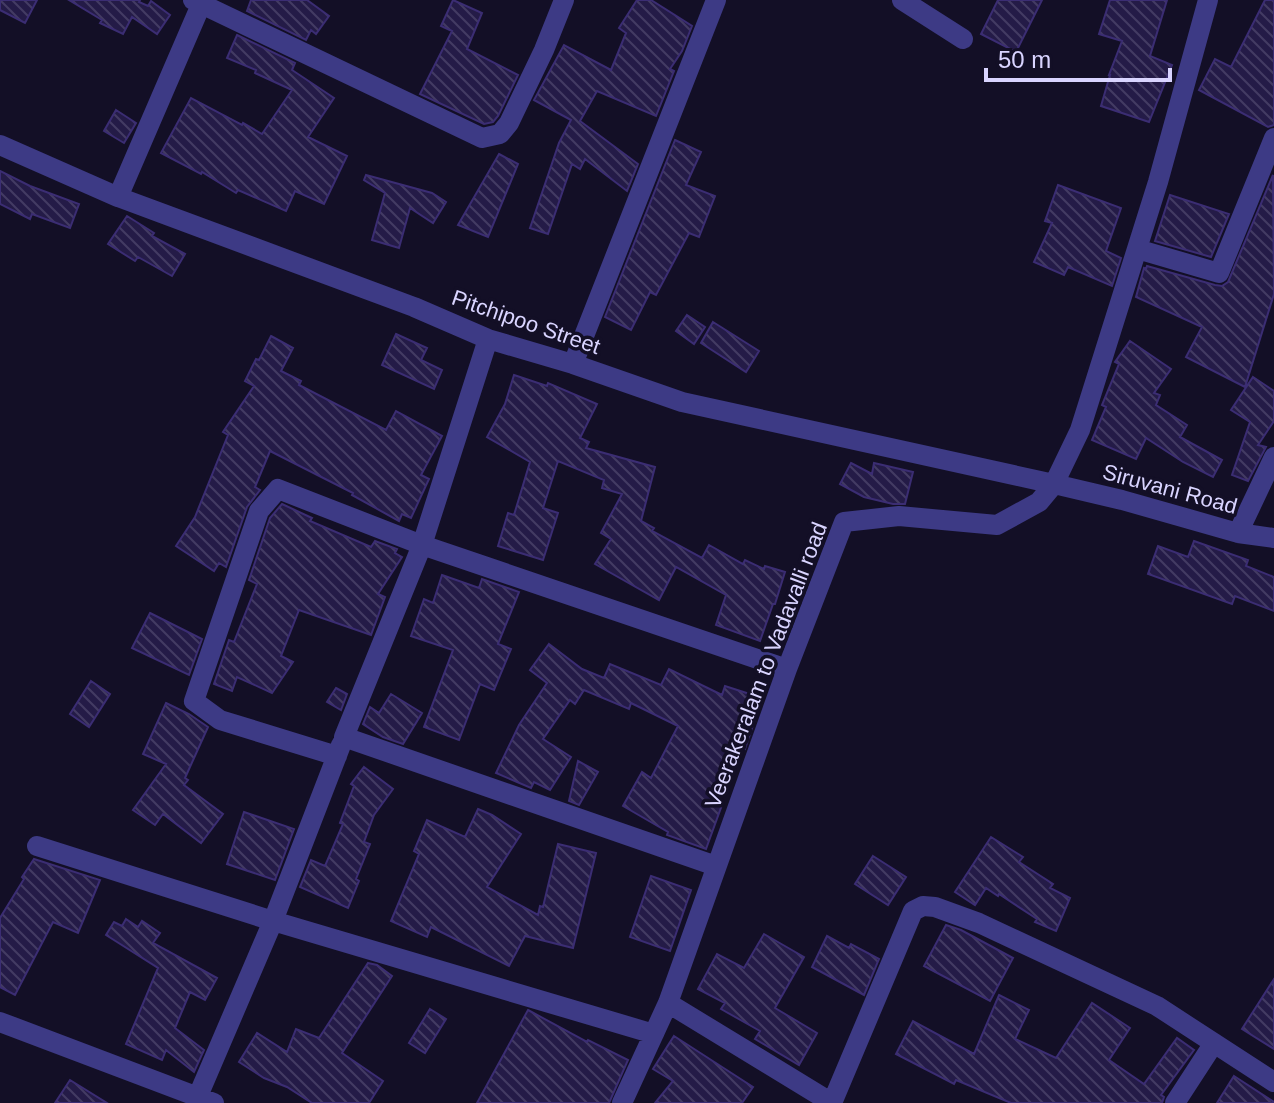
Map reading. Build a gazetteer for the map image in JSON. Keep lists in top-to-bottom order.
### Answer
{
  "streets": {
    "street": ["Pitchipoo Street", "Siruvani Road", "Veerakeralam to Vadavalli road"]
  },
  "crossings": [
    ["Pitchipoo Street", "Siruvani Road"],
    ["Pitchipoo Street", "Veerakeralam to Vadavalli road"],
    ["Siruvani Road", "Veerakeralam to Vadavalli road"]
  ],
  "scale_bar": "50 m"
}
